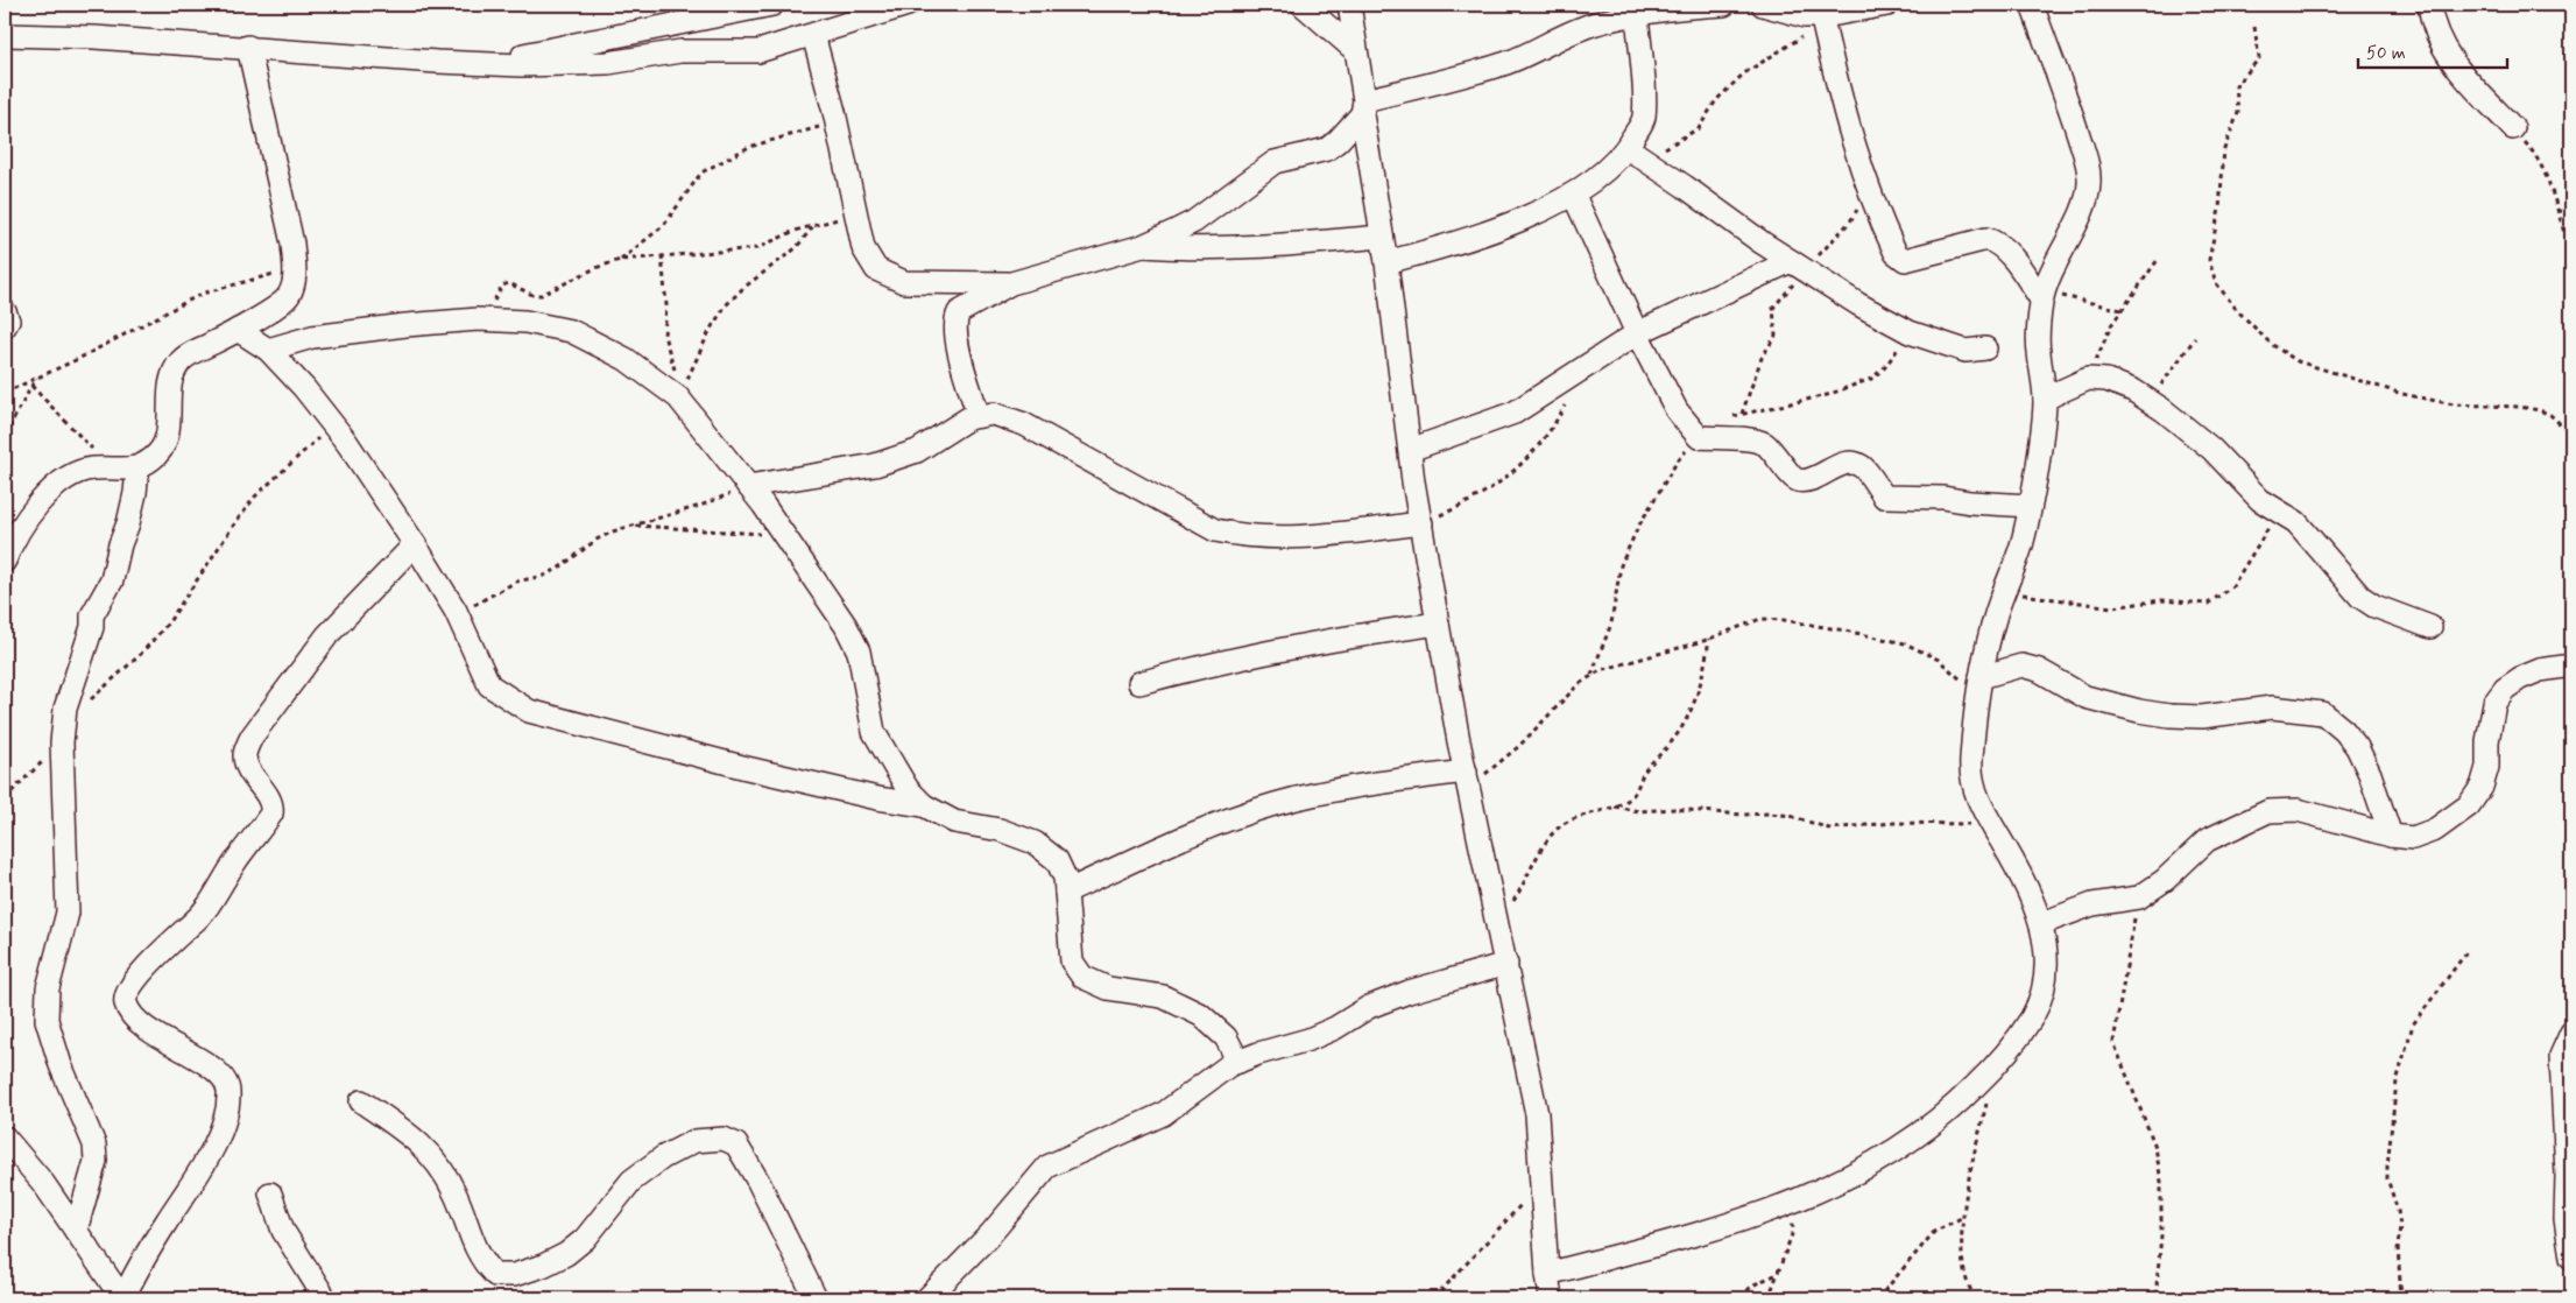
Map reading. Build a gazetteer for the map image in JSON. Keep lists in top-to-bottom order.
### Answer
{
  "scale_bar": "50 m"
}
